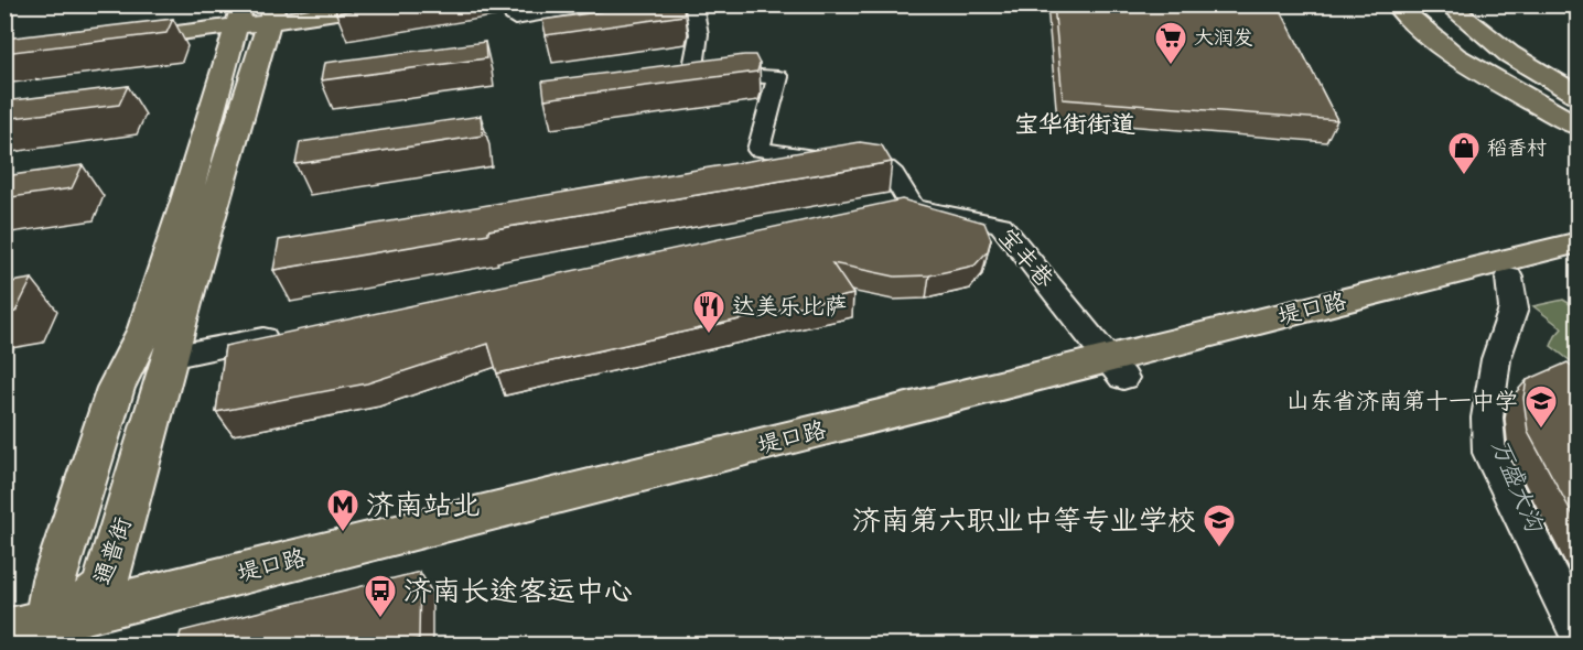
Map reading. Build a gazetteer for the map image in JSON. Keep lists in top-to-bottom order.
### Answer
{
  "streets": {
    "main road": ["堤口路", "通普街"],
    "street": ["宝丰巷"]
  },
  "crossings": [
    ["宝丰巷", "堤口路"],
    ["堤口路", "通普街"]
  ],
  "districts": ["宝华街街道"],
  "water": ["万盛大沟"],
  "places": {
    "supermarket": ["大润发"],
    "shop": ["稻香村"],
    "restaurant": ["达美乐比萨"],
    "school or university": ["山东省济南第十一中学", "济南第六职业中等专业学校"],
    "metro station": ["济南站北"],
    "bus stop": ["济南长途客运中心"]
  }
}
